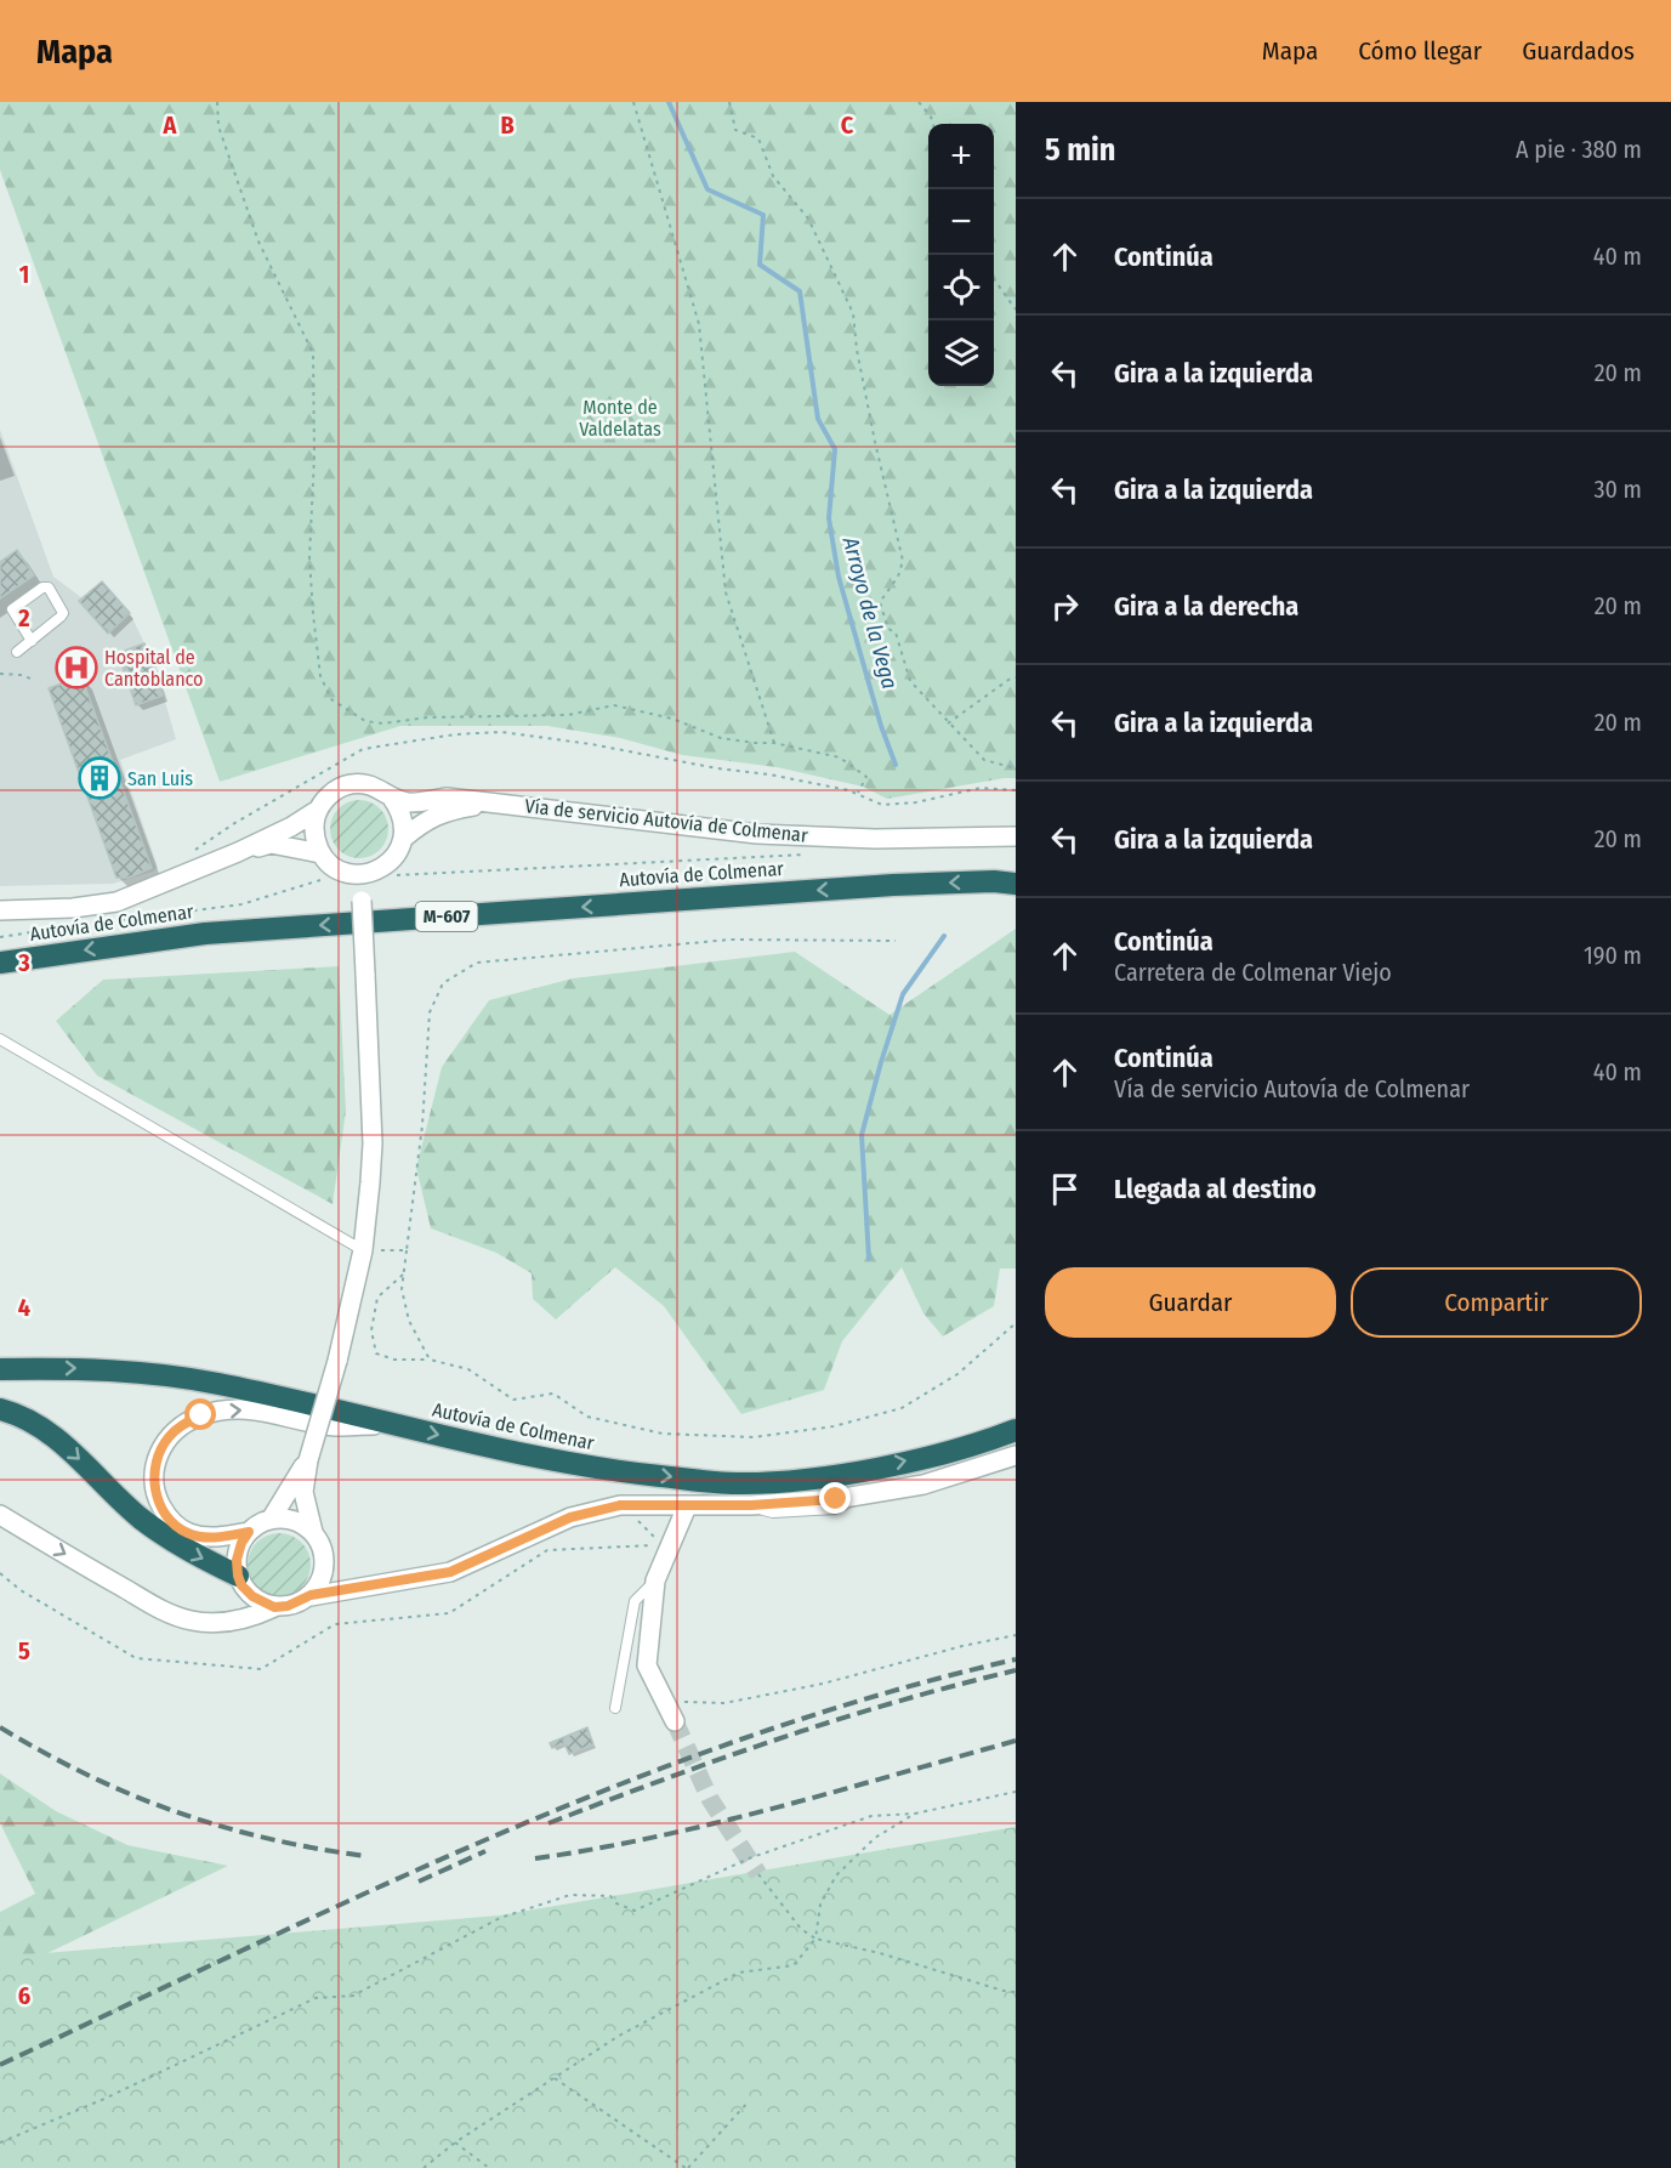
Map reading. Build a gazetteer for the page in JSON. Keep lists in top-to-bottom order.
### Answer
{
  "streets": {
    "highway": ["Autovía de Colmenar", "M-607"],
    "street": ["Vía de servicio Autovía de Colmenar"]
  },
  "water": ["Arroyo de la Vega"],
  "parks": ["Monte de Valdelatas"],
  "places": {
    "hospital": ["Hospital de Cantoblanco"],
    "building": ["San Luis"]
  },
  "page": {
    "header": "Mapa",
    "nav": ["Mapa", "Cómo llegar", "Guardados"],
    "heading": ["5 min", "A pie · 380 m"],
    "map_buttons": ["+", "−"],
    "list": [
      ["Continúa", "40 m"],
      ["Gira a la izquierda", "20 m"],
      ["Gira a la izquierda", "30 m"],
      ["Gira a la derecha", "20 m"],
      ["Gira a la izquierda", "20 m"],
      ["Gira a la izquierda", "20 m"],
      ["Continúa", "Carretera de Colmenar Viejo", "190 m"],
      ["Continúa", "Vía de servicio Autovía de Colmenar", "40 m"],
      "Llegada al destino"
    ],
    "buttons": ["Guardar", "Compartir"]
  },
  "grid": {
    "columns": ["A", "B", "C"],
    "rows": [
      "1",
      "2",
      "3",
      "4",
      "5",
      "6"
    ]
  }
}
